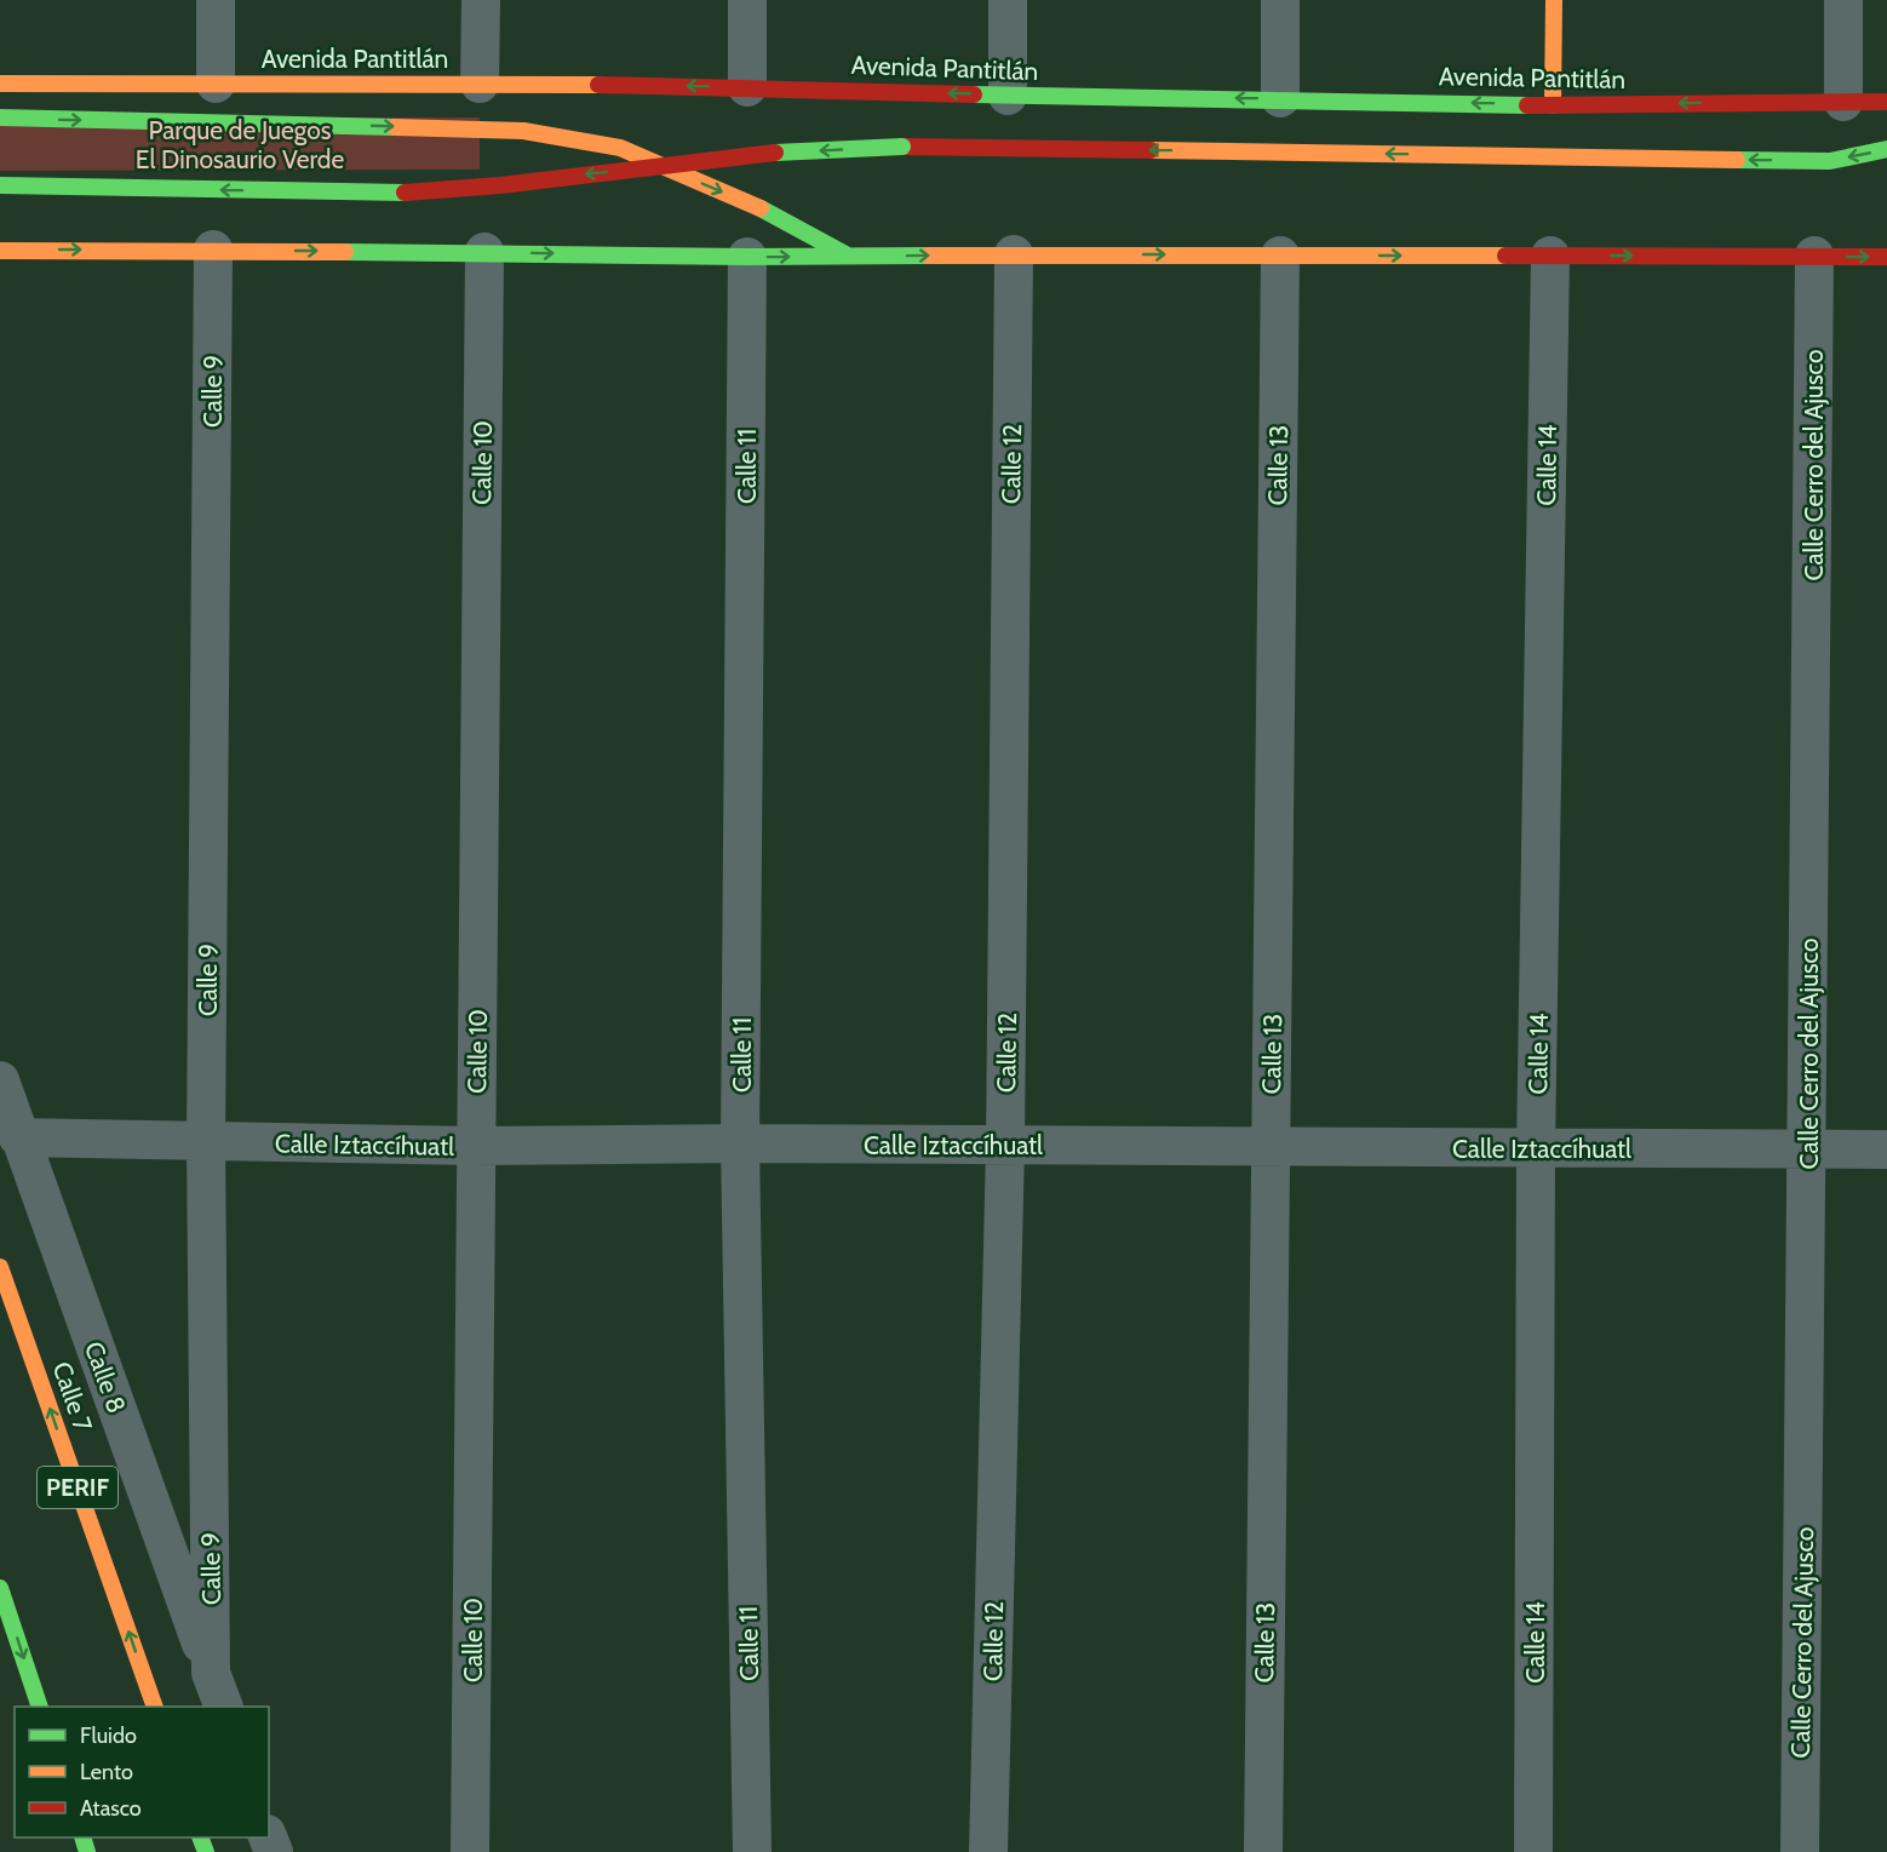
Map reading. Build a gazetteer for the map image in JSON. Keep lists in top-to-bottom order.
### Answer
{
  "streets": {
    "main road": ["Avenida Pantitlán", "Calle 7", "PERIF"],
    "street": [
      "Calle 9",
      "Calle 10",
      "Calle 12",
      "Calle 13",
      "Calle 14",
      "Calle Cerro del Ajusco",
      "Calle 11",
      "Calle Iztaccíhuatl",
      "Calle 8"
    ]
  },
  "crossings": [
    ["Calle 9", "Calle Iztaccíhuatl"],
    ["Calle 9", "Calle 8"],
    ["Calle 10", "Calle Iztaccíhuatl"],
    ["Calle 12", "Calle Iztaccíhuatl"],
    ["Calle 13", "Calle Iztaccíhuatl"],
    ["Calle 14", "Calle Iztaccíhuatl"],
    ["Calle Cerro del Ajusco", "Calle Iztaccíhuatl"],
    ["Calle 11", "Calle Iztaccíhuatl"],
    ["Calle Iztaccíhuatl", "Calle 8"]
  ],
  "one_way": ["Calle 7"],
  "parks": ["Parque de Juegos El Dinosaurio Verde"],
  "legend": ["Fluido", "Lento", "Atasco"]
}
